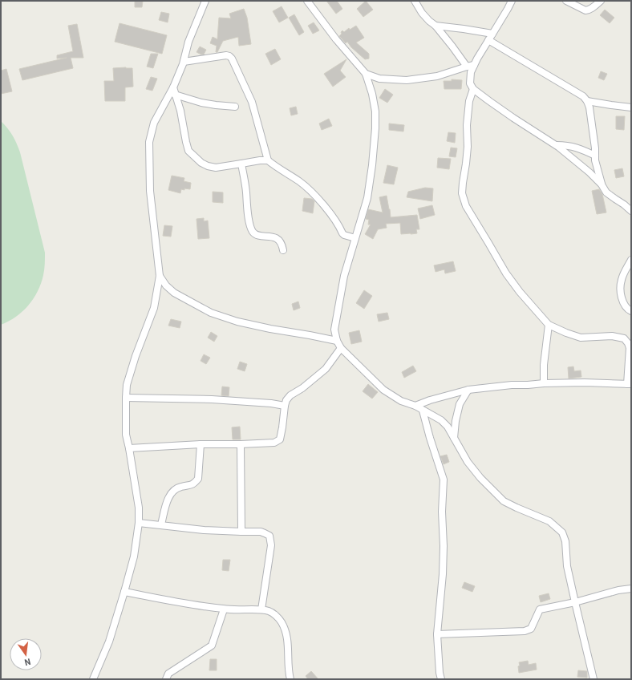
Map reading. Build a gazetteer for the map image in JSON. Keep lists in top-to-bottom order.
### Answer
{
  "north": "bottom"
}
